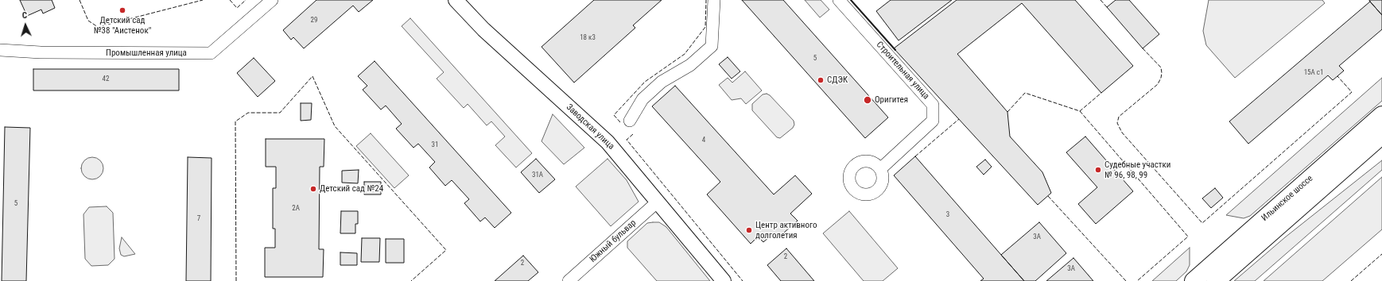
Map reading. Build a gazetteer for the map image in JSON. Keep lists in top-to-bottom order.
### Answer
{
  "streets": {
    "main road": ["Ильинское шоссе"],
    "street": [
      "Промышленная улица",
      "Строительная улица",
      "Заводская улица",
      "Южный бульвар"
    ]
  },
  "crossings": [
    ["Заводская улица", "Южный бульвар"]
  ],
  "places": [
    "Детский сад №38 \"Аистенок\"",
    "СДЭК",
    "Оригитея",
    "Судебные участки № 96, 98, 99",
    "Детский сад №24",
    "Центр активного долголетия"
  ],
  "house_numbers": [
    "29",
    "18 к3",
    "5",
    "15А с1",
    "42",
    "4",
    "31",
    "31А",
    "5",
    "2А",
    "3",
    "7",
    "3А",
    "2",
    "2",
    "3А"
  ],
  "north": "top"
}
